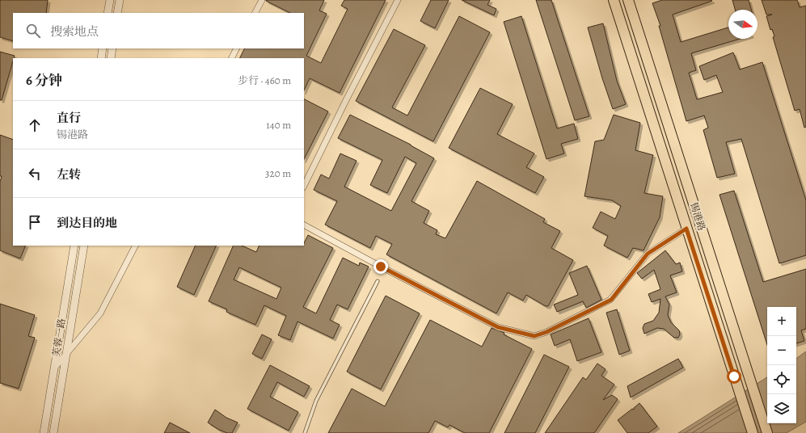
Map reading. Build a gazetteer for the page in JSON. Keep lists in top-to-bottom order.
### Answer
{
  "streets": {
    "main road": ["锡港路"],
    "street": ["芙蓉一路"]
  },
  "north": "right",
  "page": {
    "search": "搜索地点",
    "heading": ["6 分钟", "步行 · 460 m"],
    "list": [
      ["直行", "锡港路", "140 m"],
      ["左转", "320 m"],
      "到达目的地"
    ],
    "map_buttons": ["+", "−"]
  }
}
